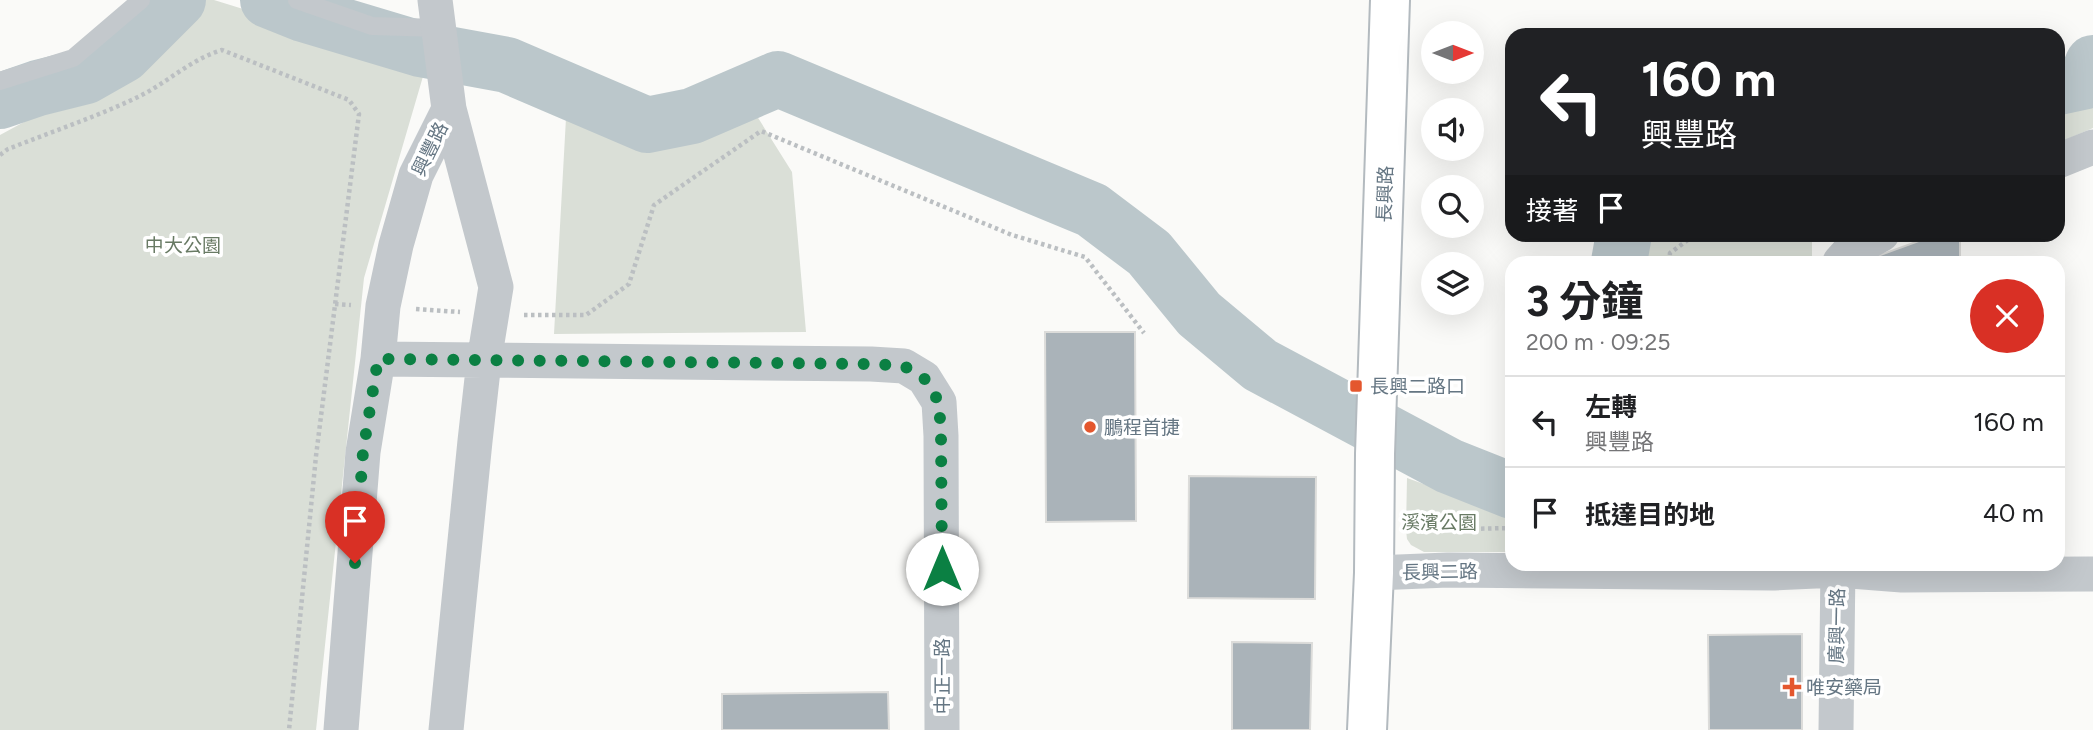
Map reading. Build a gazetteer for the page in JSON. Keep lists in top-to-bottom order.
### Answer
{
  "streets": {
    "main road": ["長興路"],
    "street": [
      "興豐路",
      "長興二路",
      "廣興一路",
      "中正一路"
    ]
  },
  "crossings": [
    ["興豐路", "中正一路"],
    ["長興路", "長興二路"]
  ],
  "parks": ["中大公園", "溪濱公園"],
  "places": {
    "transit": ["長興二路口"],
    "other": ["鵬程首捷"],
    "health": ["唯安藥局"]
  },
  "north": "right",
  "page": {
    "turn": ["160 m", "興豐路"],
    "then": "接著",
    "heading": ["3 分鐘", "200 m · 09:25"],
    "list": [
      {
        "name": "左轉",
        "note": "興豐路",
        "value": "160 m"
      },
      {
        "name": "抵達目的地",
        "value": "40 m"
      }
    ]
  }
}
